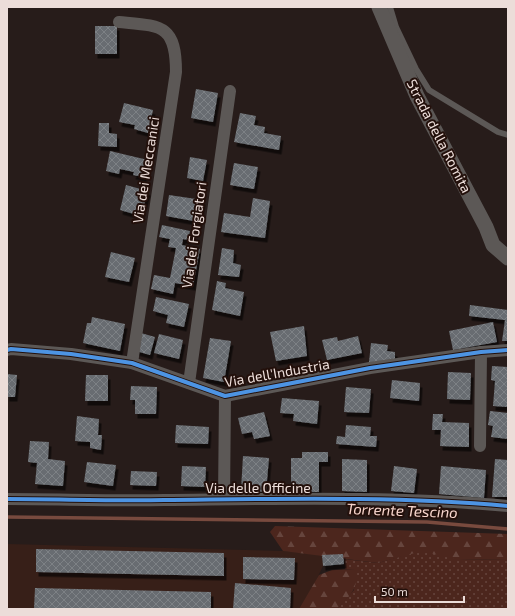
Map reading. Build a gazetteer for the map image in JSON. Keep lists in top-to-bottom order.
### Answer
{
  "streets": {
    "street": [
      "Strada della Romita",
      "Via dei Meccanici",
      "Via dei Forgiatori",
      "Via dell'Industria",
      "Via delle Officine"
    ]
  },
  "crossings": [
    ["Via dei Meccanici", "Via dell'Industria"],
    ["Via dei Forgiatori", "Via dell'Industria"]
  ],
  "water": ["Torrente Tescino"],
  "scale_bar": "50 m"
}
